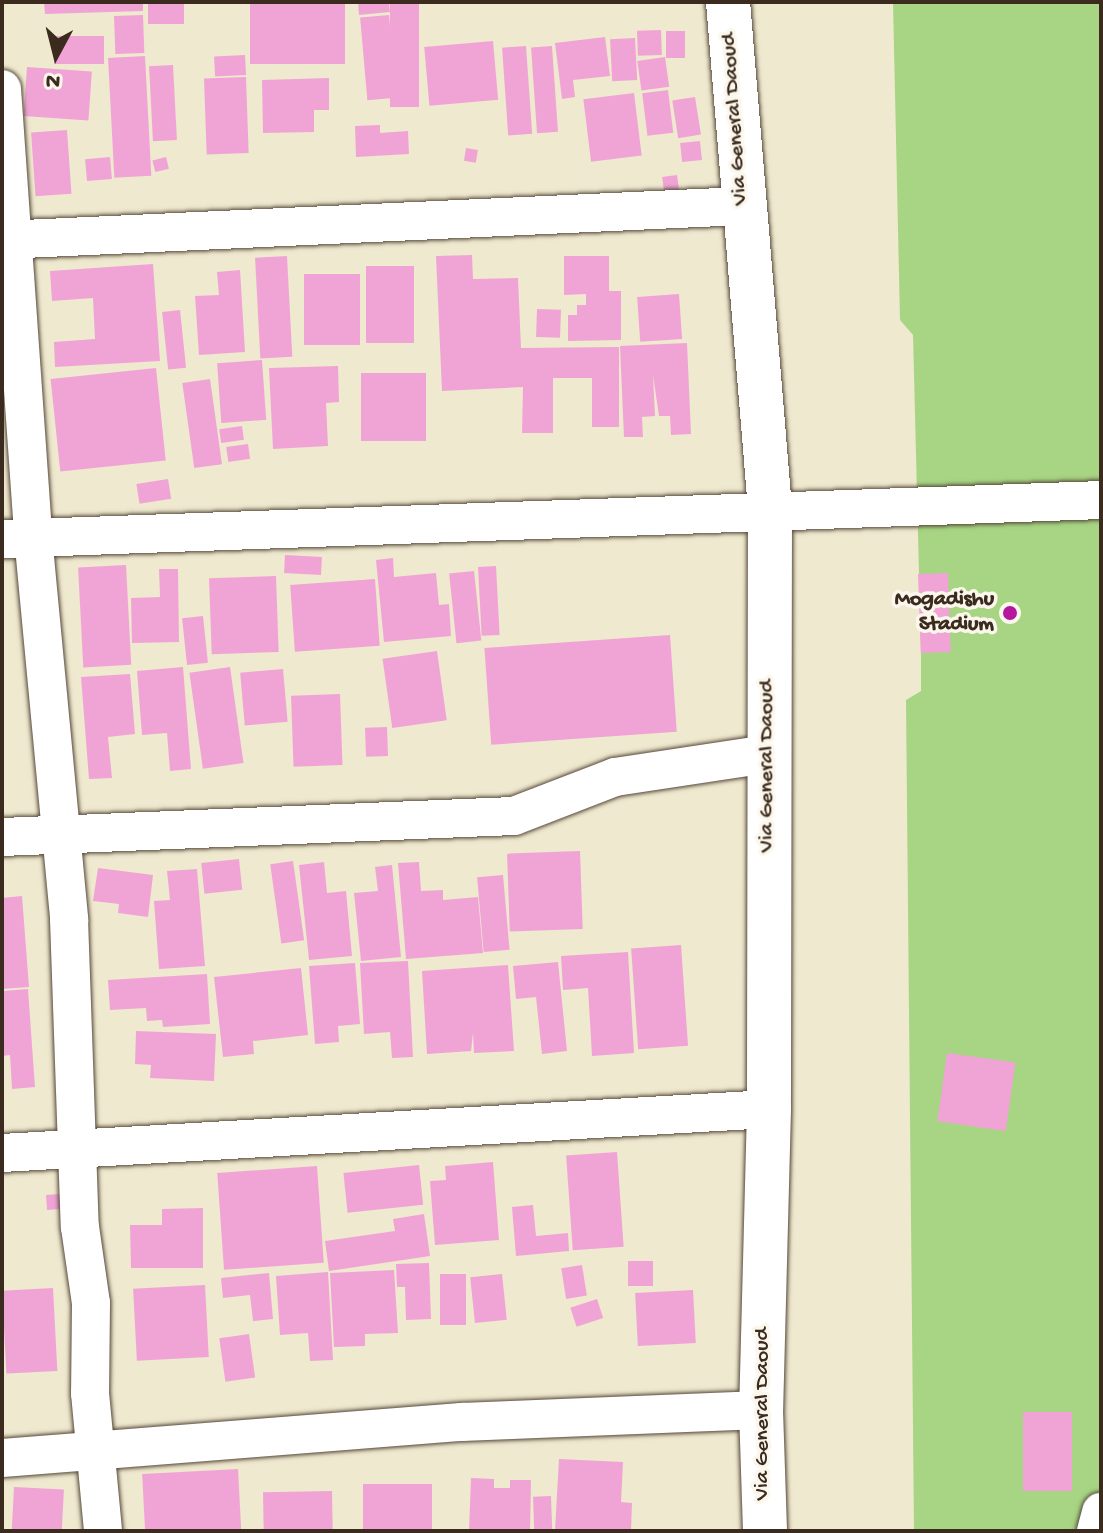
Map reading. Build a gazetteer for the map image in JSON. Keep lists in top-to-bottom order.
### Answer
{
  "streets": {
    "main road": ["Via General Daoud"]
  },
  "places": ["Mogadishu Stadium"],
  "north": "bottom"
}
